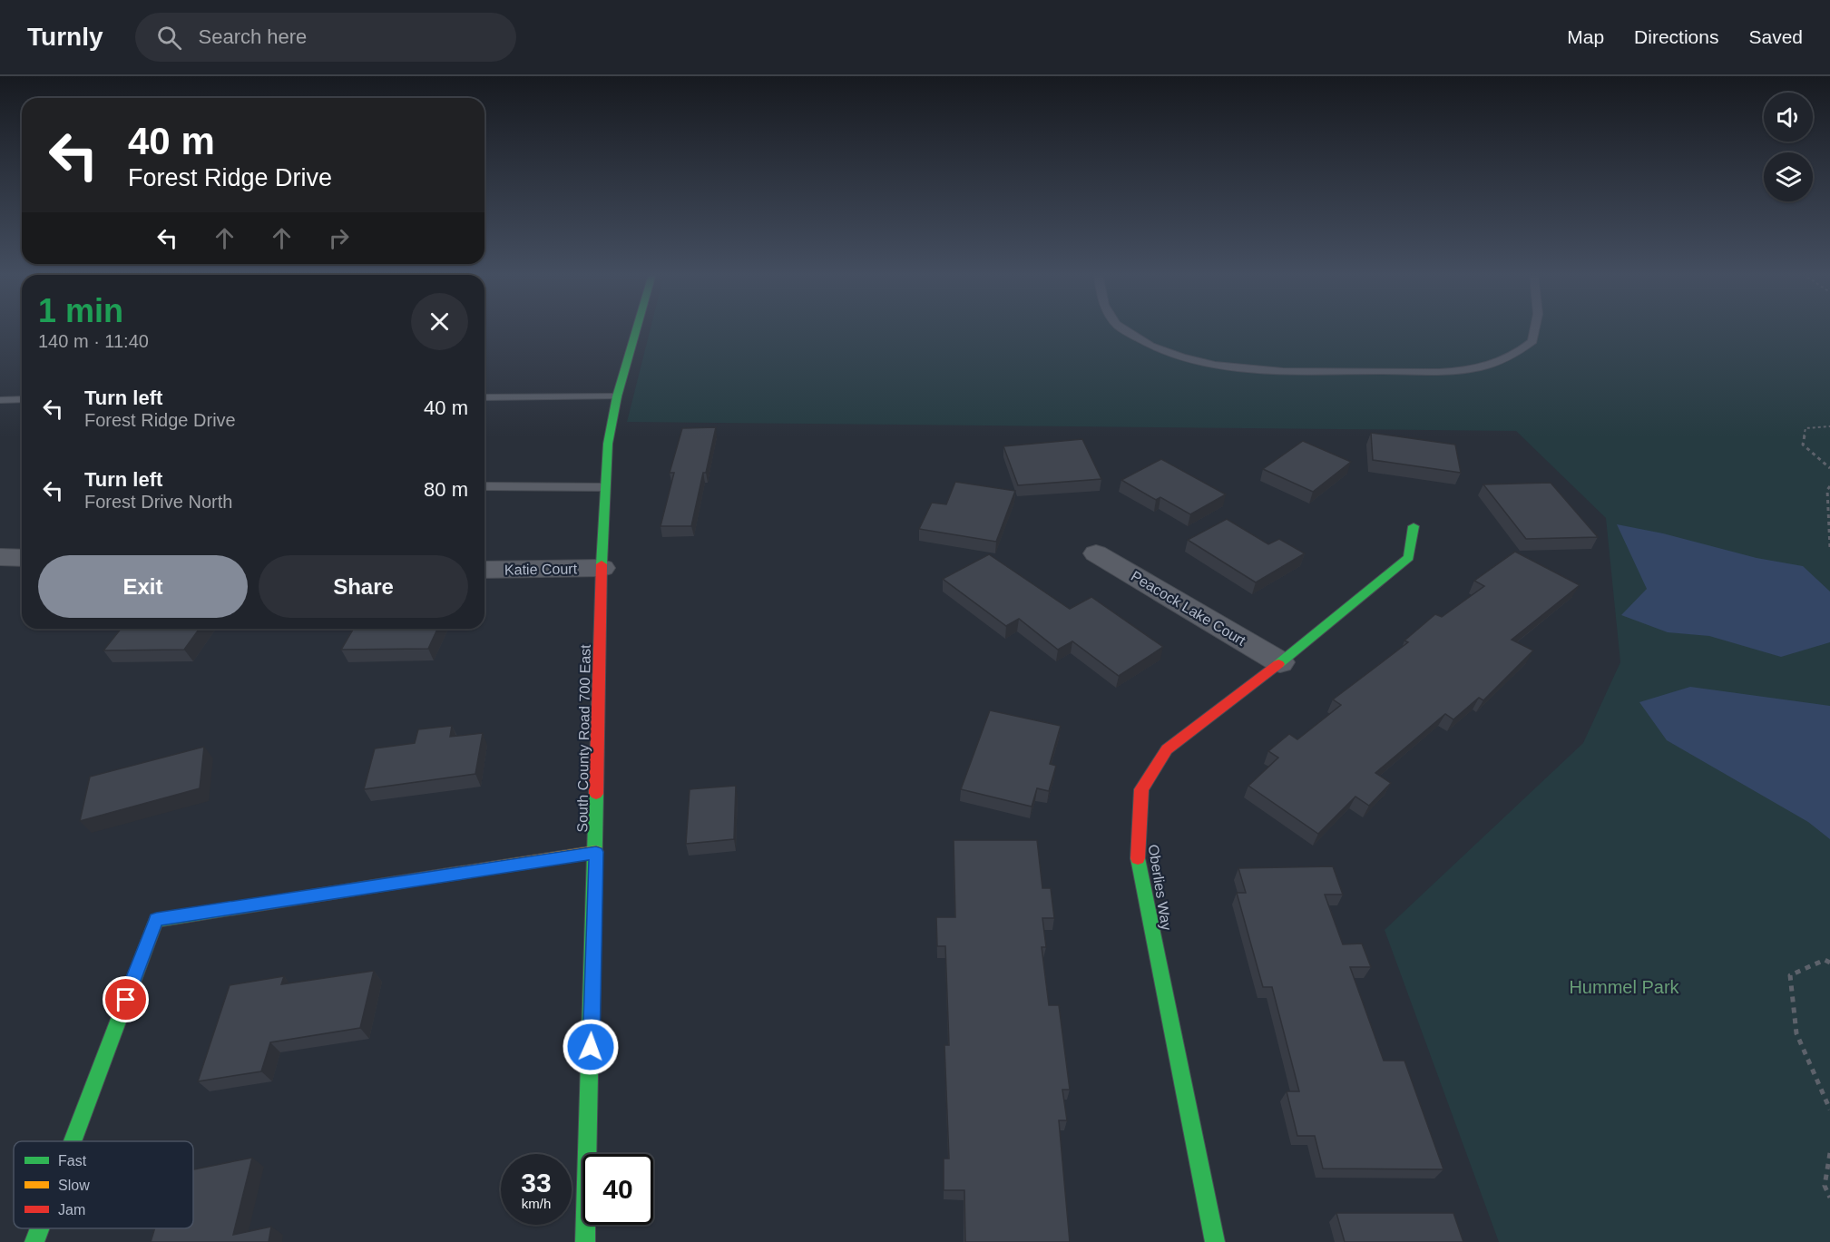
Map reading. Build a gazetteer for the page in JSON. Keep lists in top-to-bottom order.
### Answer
{
  "streets": {
    "street": [
      "Katie Court",
      "Peacock Lake Court",
      "South County Road 700 East",
      "Oberlies Way"
    ]
  },
  "crossings": [
    ["Katie Court", "South County Road 700 East"],
    ["Peacock Lake Court", "Oberlies Way"]
  ],
  "parks": ["Hummel Park"],
  "legend": ["Fast", "Slow", "Jam"],
  "page": {
    "header": "Turnly",
    "search": "Search here",
    "nav": ["Map", "Directions", "Saved"],
    "turn": ["40 m", "Forest Ridge Drive"],
    "heading": ["1 min", "140 m · 11:40"],
    "list": [
      {
        "name": "Turn left",
        "note": "Forest Ridge Drive",
        "value": "40 m"
      },
      {
        "name": "Turn left",
        "note": "Forest Drive North",
        "value": "80 m"
      }
    ],
    "buttons": ["Exit", "Share"],
    "speed": "33 km/h",
    "limit": "40"
  }
}
